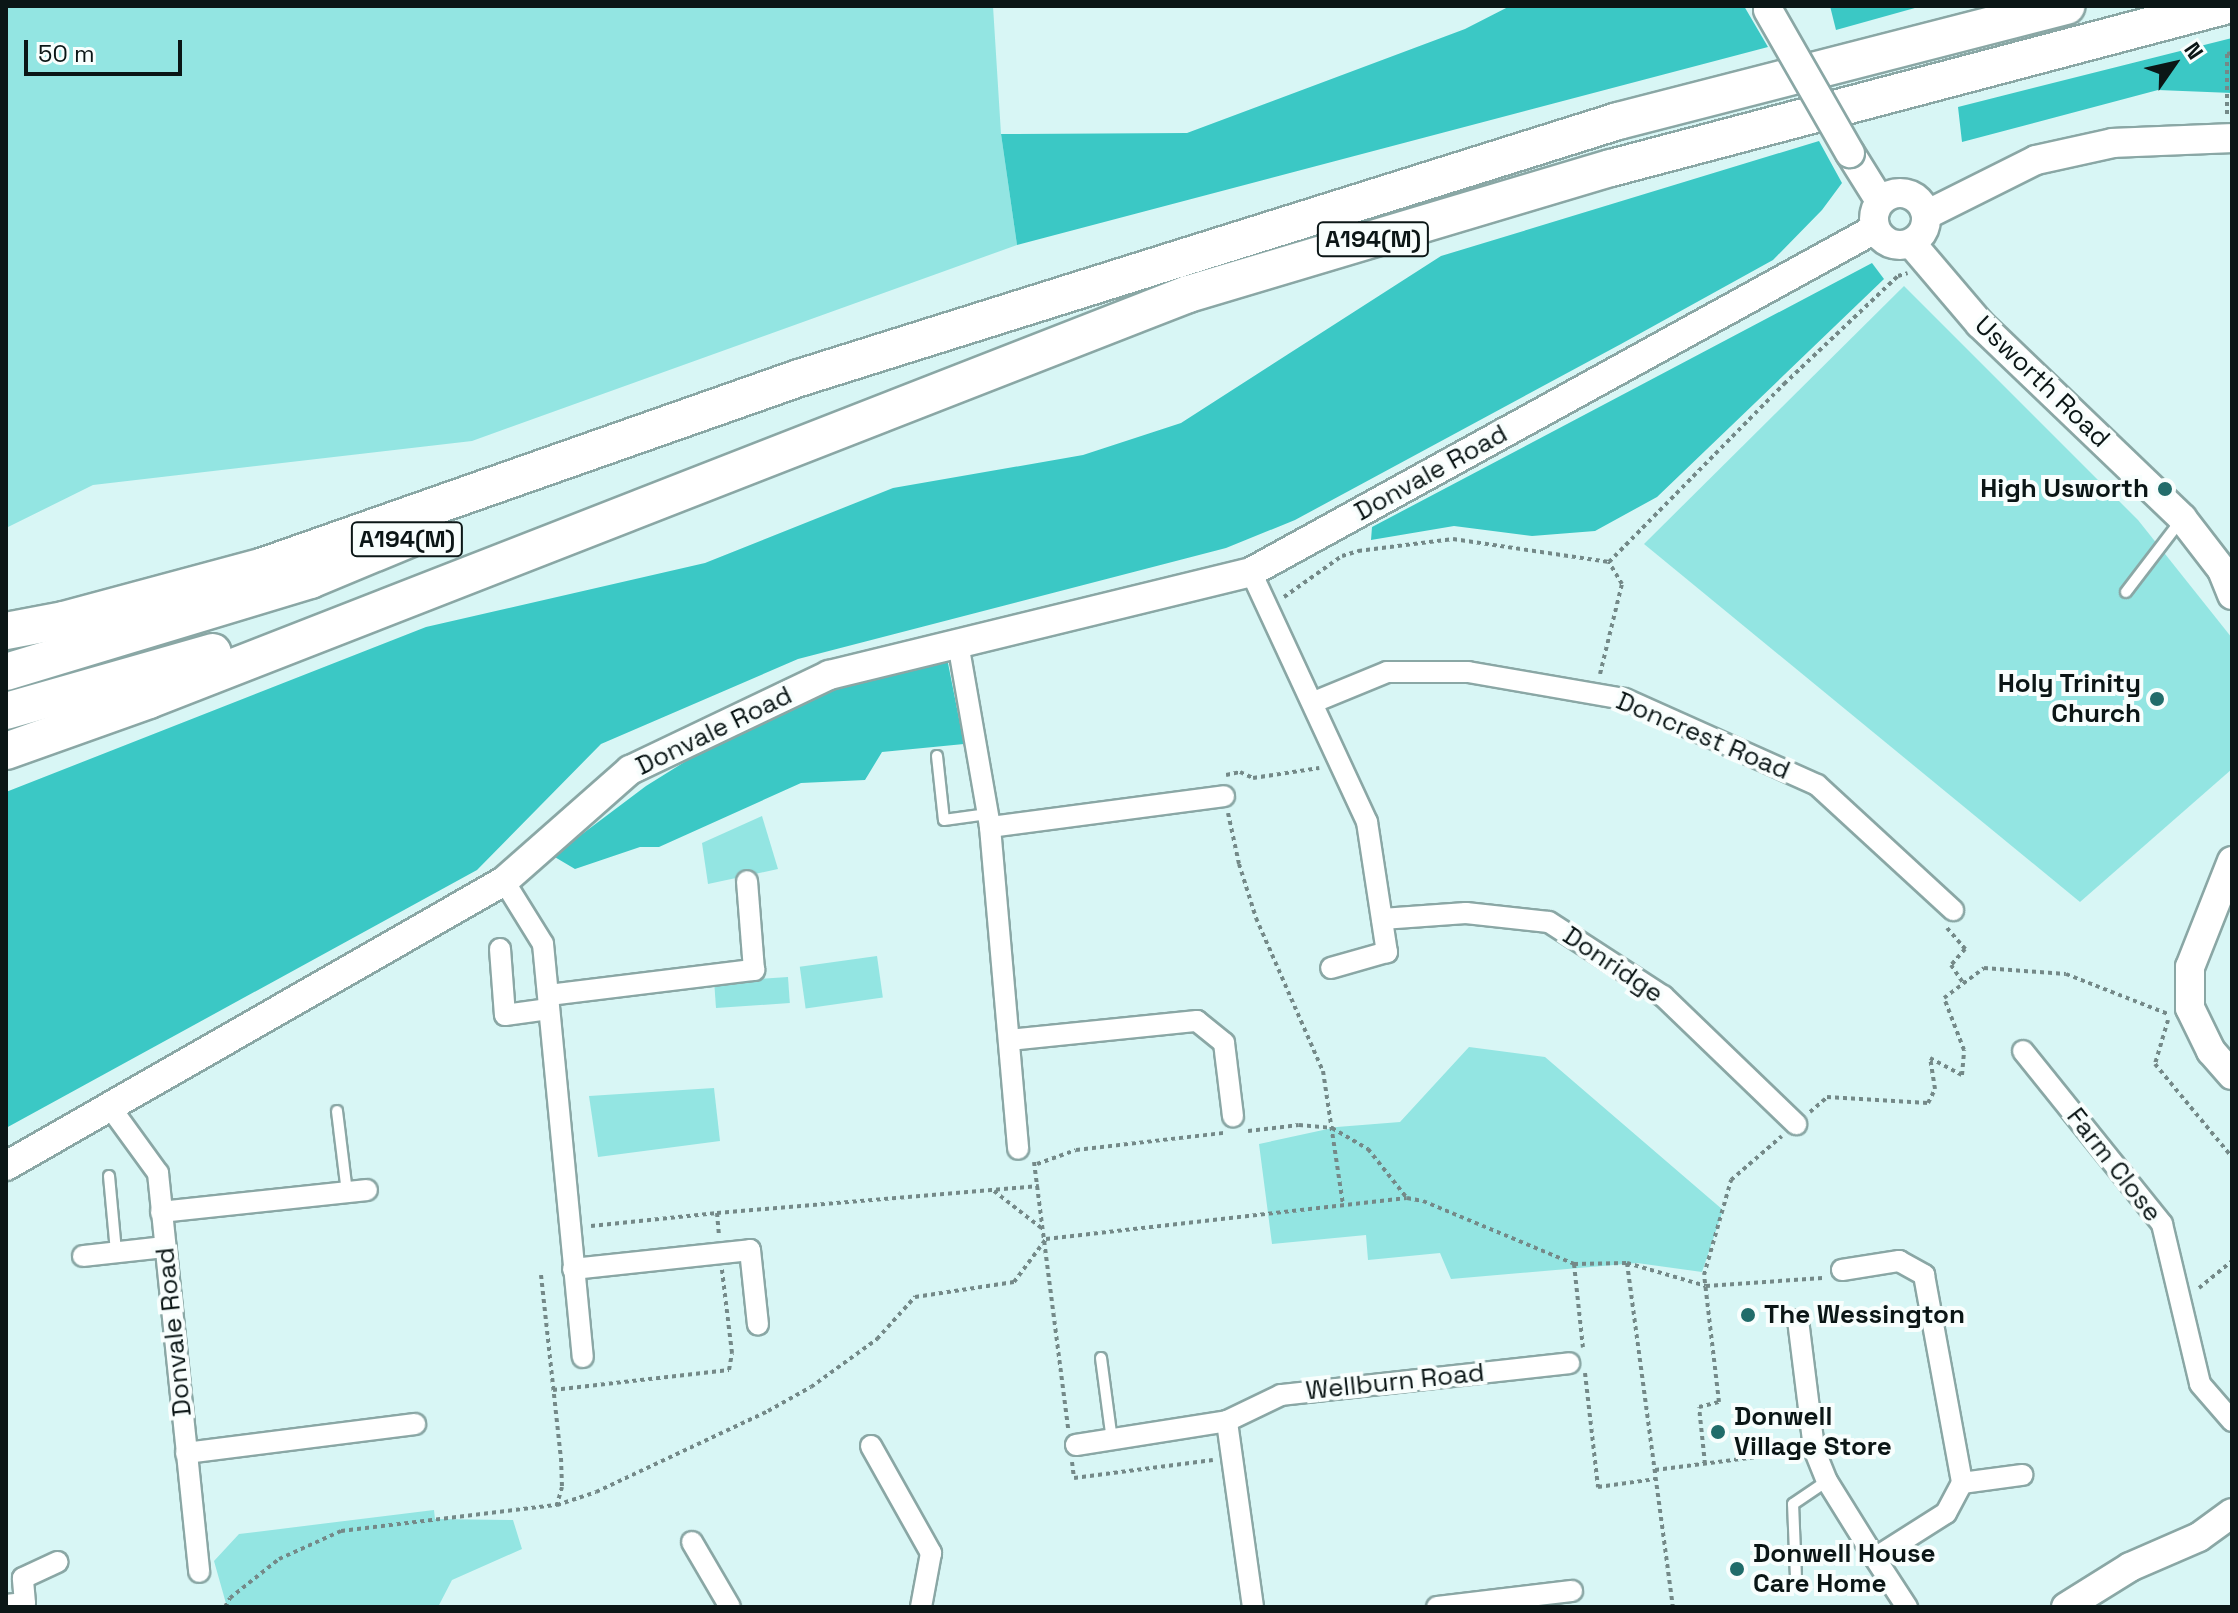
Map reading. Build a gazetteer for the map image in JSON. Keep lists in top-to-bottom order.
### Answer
{
  "streets": {
    "highway": ["A194(M)"],
    "street": [
      "Usworth Road",
      "Donvale Road",
      "Doncrest Road",
      "Donridge",
      "Farm Close",
      "Wellburn Road"
    ]
  },
  "crossings": [
    ["Usworth Road", "Donvale Road"]
  ],
  "places": [
    "High Usworth",
    "Holy Trinity Church",
    "The Wessington",
    "Donwell Village Store",
    "Donwell House Care Home"
  ],
  "scale_bar": "50 m",
  "north": "top right"
}
